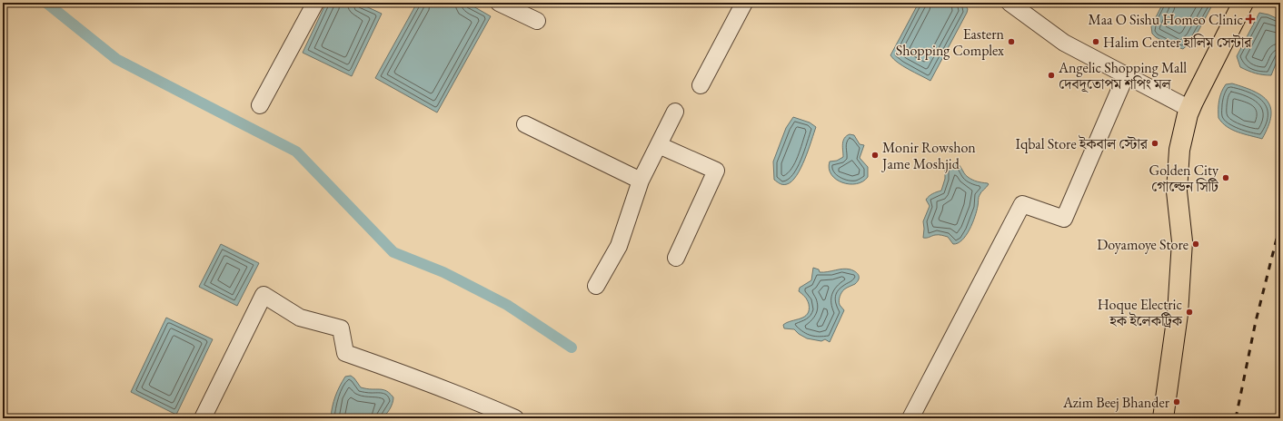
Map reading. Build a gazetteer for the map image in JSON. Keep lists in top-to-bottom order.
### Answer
{
  "places": {
    "health": ["Maa O Sishu Homeo Clinic"],
    "other": [
      "Eastern Shopping Complex",
      "Halim Center হালিম সেন্টার",
      "Angelic Shopping Mall দেবদূতোপম শপিং মল",
      "Iqbal Store ইকবাল স্টোর",
      "Monir Rowshon Jame Moshjid",
      "Golden City গোল্ডেন সিটি",
      "Doyamoye Store",
      "Hoque Electric হক ইলেকট্রিক",
      "Azim Beej Bhander"
    ]
  }
}
